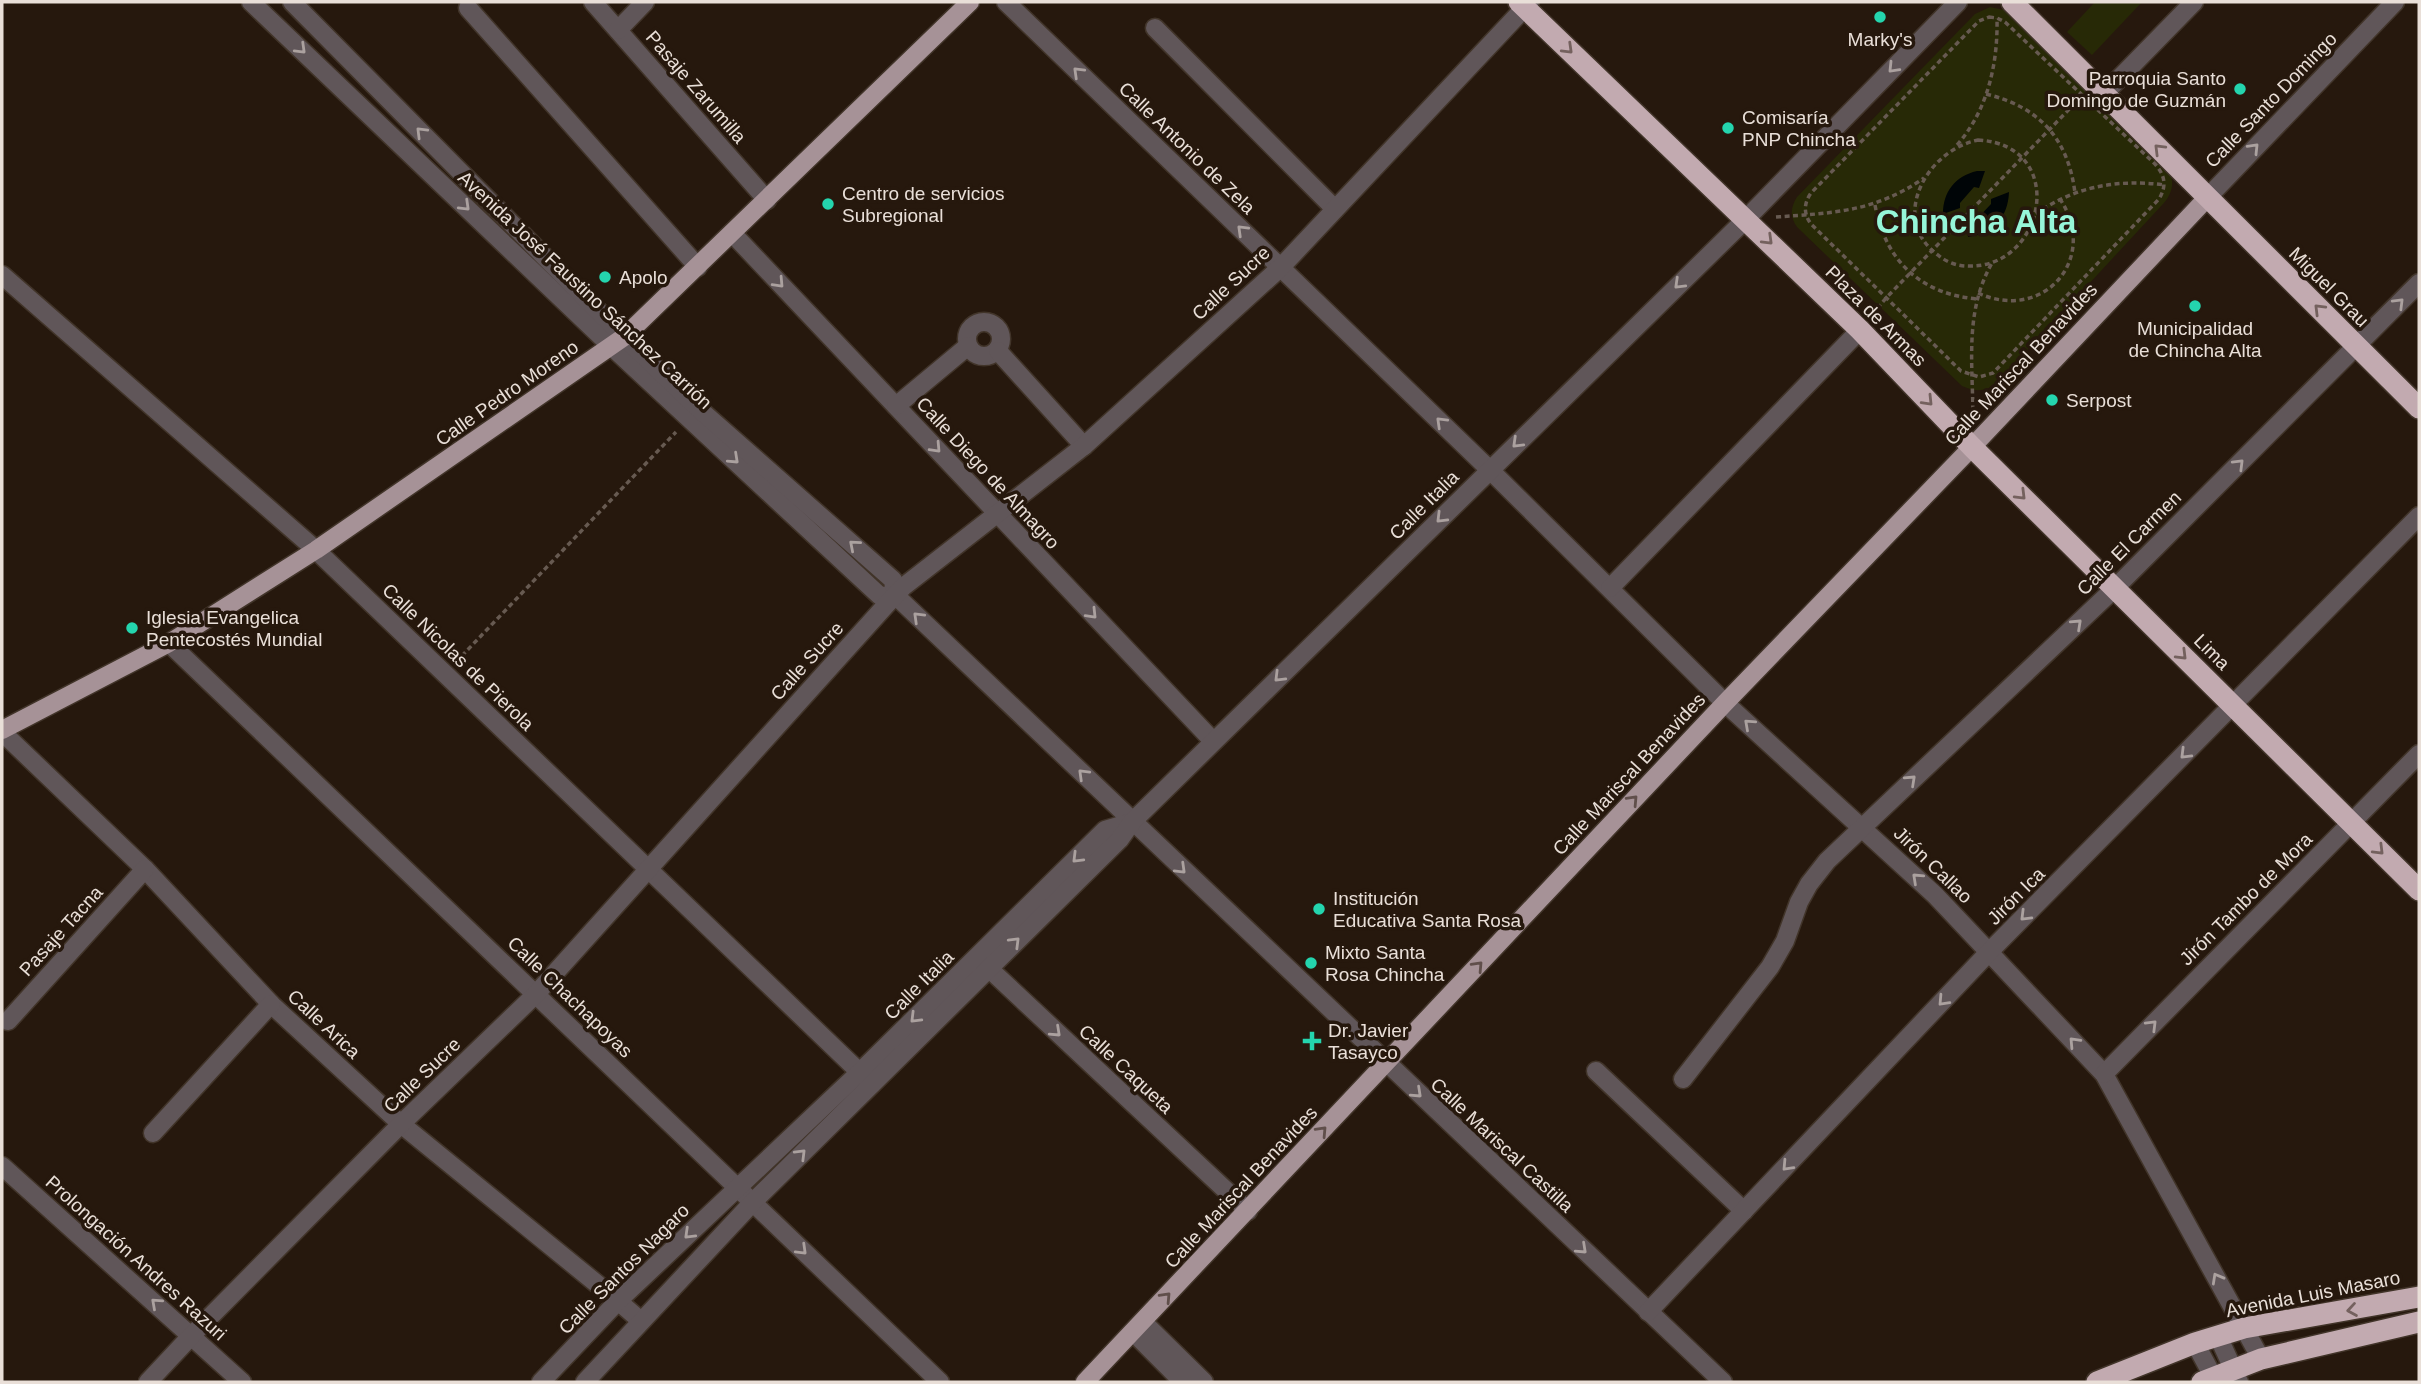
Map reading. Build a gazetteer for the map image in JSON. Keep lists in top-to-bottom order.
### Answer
{
  "streets": {
    "highway": [
      "Miguel Grau",
      "Plaza de Armas",
      "Lima",
      "Avenida Luis Masaro"
    ],
    "main road": ["Calle Mariscal Benavides", "Calle Pedro Moreno"],
    "street": [
      "Pasaje Zarumilla",
      "Calle Santo Domingo",
      "Calle Antonio de Zela",
      "Calle Sucre",
      "Avenida José Faustino Sánchez Carrión",
      "Calle Diego de Almagro",
      "Calle Italia",
      "Calle El Carmen",
      "Calle Nicolas de Pierola",
      "Jirón Callao",
      "Jirón Ica",
      "Jirón Tambo de Mora",
      "Pasaje Tacna",
      "Calle Chachapoyas",
      "Calle Arica",
      "Calle Caqueta",
      "Calle Mariscal Castilla",
      "Prolongación Andres Razuri",
      "Calle Santos Nagaro"
    ]
  },
  "crossings": [
    ["Pasaje Zarumilla", "Calle Pedro Moreno"],
    ["Calle Santo Domingo", "Miguel Grau"],
    ["Calle Santo Domingo", "Calle Mariscal Benavides"],
    ["Calle Antonio de Zela", "Calle Sucre"],
    ["Calle Antonio de Zela", "Calle Italia"],
    ["Calle Antonio de Zela", "Jirón Callao"],
    ["Calle Sucre", "Avenida José Faustino Sánchez Carrión"],
    ["Calle Sucre", "Plaza de Armas"],
    ["Calle Sucre", "Calle Diego de Almagro"],
    ["Calle Sucre", "Calle Nicolas de Pierola"],
    ["Calle Sucre", "Calle Chachapoyas"],
    ["Calle Sucre", "Calle Arica"],
    ["Calle Sucre", "Prolongación Andres Razuri"],
    ["Miguel Grau", "Calle Mariscal Benavides"],
    ["Miguel Grau", "Calle El Carmen"],
    ["Avenida José Faustino Sánchez Carrión", "Calle Pedro Moreno"],
    ["Avenida José Faustino Sánchez Carrión", "Calle Italia"],
    ["Avenida José Faustino Sánchez Carrión", "Calle Mariscal Castilla"],
    ["Plaza de Armas", "Calle Mariscal Benavides"],
    ["Plaza de Armas", "Calle Italia"],
    ["Plaza de Armas", "Lima"],
    ["Calle Mariscal Benavides", "Lima"],
    ["Calle Mariscal Benavides", "Jirón Callao"],
    ["Calle Mariscal Benavides", "Calle Caqueta"],
    ["Calle Mariscal Benavides", "Calle Mariscal Castilla"],
    ["Calle Pedro Moreno", "Calle Diego de Almagro"],
    ["Calle Pedro Moreno", "Calle Nicolas de Pierola"],
    ["Calle Pedro Moreno", "Calle Chachapoyas"],
    ["Calle Pedro Moreno", "Calle Arica"],
    ["Calle Diego de Almagro", "Calle Italia"],
    ["Calle Italia", "Calle Nicolas de Pierola"],
    ["Calle Italia", "Jirón Callao"],
    ["Calle Italia", "Calle Chachapoyas"],
    ["Calle Italia", "Calle Caqueta"],
    ["Calle Italia", "Calle Mariscal Castilla"],
    ["Calle Italia", "Calle Santos Nagaro"],
    ["Calle El Carmen", "Lima"],
    ["Calle El Carmen", "Jirón Callao"],
    ["Lima", "Jirón Ica"],
    ["Lima", "Jirón Tambo de Mora"],
    ["Jirón Callao", "Jirón Ica"],
    ["Jirón Callao", "Jirón Tambo de Mora"],
    ["Jirón Callao", "Avenida Luis Masaro"],
    ["Jirón Ica", "Calle Mariscal Castilla"],
    ["Pasaje Tacna", "Calle Arica"],
    ["Calle Chachapoyas", "Calle Santos Nagaro"],
    ["Calle Arica", "Calle Santos Nagaro"]
  ],
  "one_way": [
    "Miguel Grau",
    "Plaza de Armas",
    "Calle Mariscal Benavides",
    "Calle Diego de Almagro",
    "Calle El Carmen",
    "Lima",
    "Jirón Callao",
    "Jirón Ica",
    "Jirón Tambo de Mora",
    "Calle Caqueta",
    "Calle Mariscal Castilla",
    "Prolongación Andres Razuri"
  ],
  "districts": ["Chincha Alta"],
  "places": {
    "other": [
      "Marky's",
      "Parroquia Santo Domingo de Guzmán",
      "Comisaría PNP Chincha",
      "Centro de servicios Subregional",
      "Apolo",
      "Municipalidad de Chincha Alta",
      "Serpost",
      "Iglesia Evangelica Pentecostés Mundial",
      "Institución Educativa Santa Rosa",
      "Mixto Santa Rosa Chincha"
    ],
    "health": ["Dr. Javier Tasayco"]
  }
}
